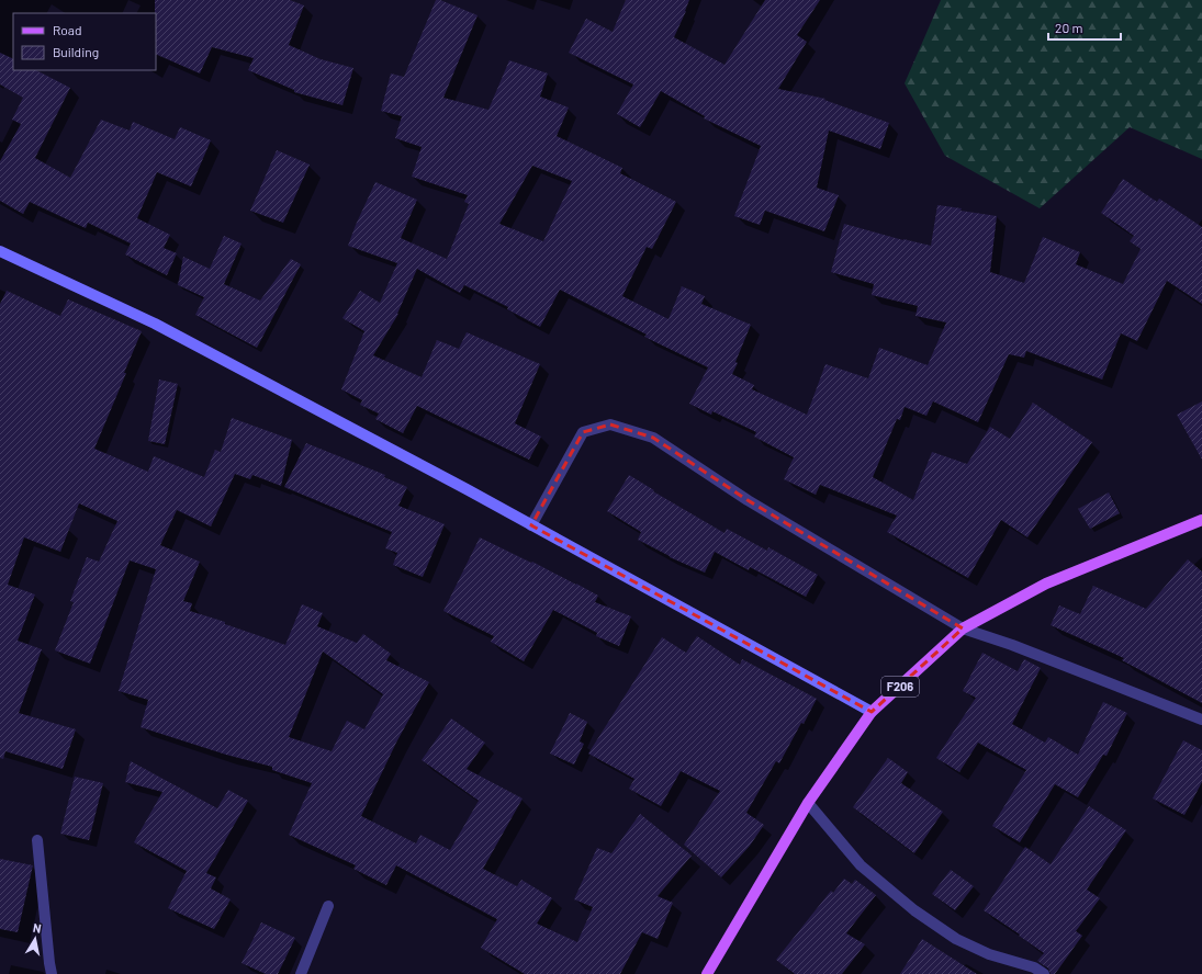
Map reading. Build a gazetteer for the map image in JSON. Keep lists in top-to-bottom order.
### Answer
{
  "streets": {
    "main road": ["F206"]
  },
  "legend": ["Road", "Building"],
  "scale_bar": "20 m",
  "north": "top"
}
